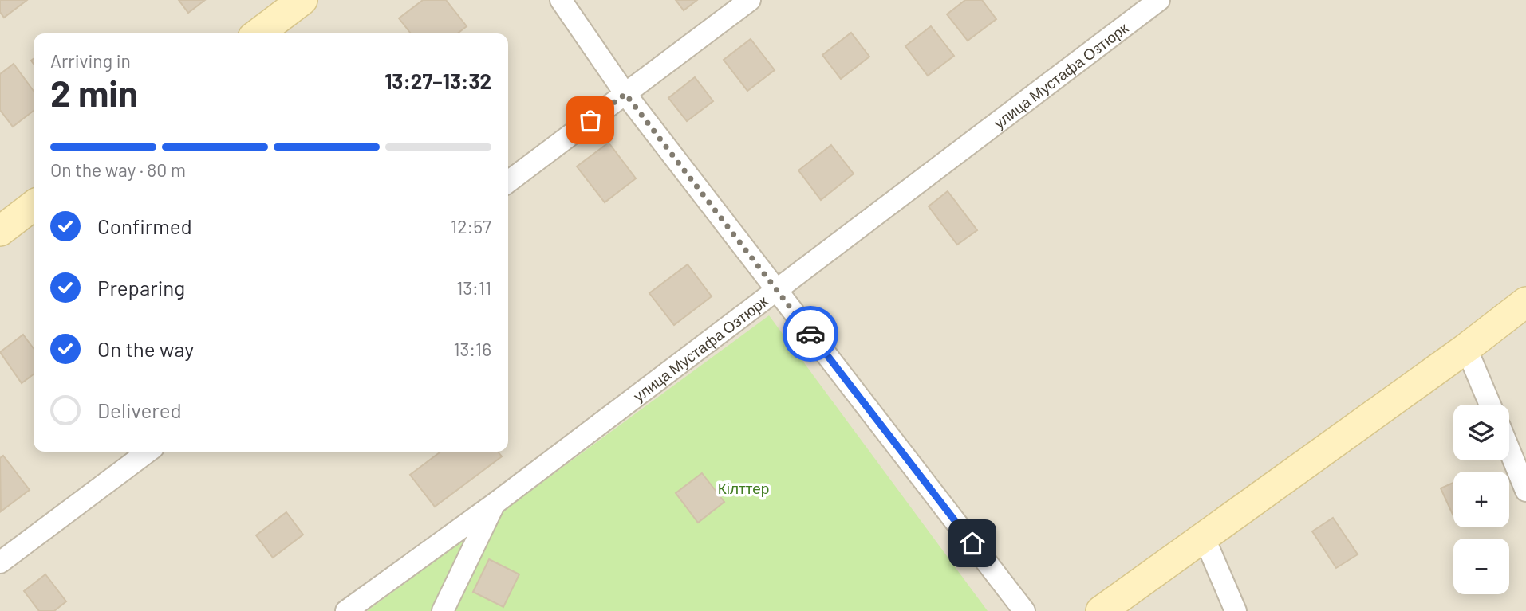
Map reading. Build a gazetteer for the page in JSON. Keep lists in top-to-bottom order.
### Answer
{
  "streets": {
    "street": ["улица Мустафа Озтюрк"]
  },
  "parks": ["Кілттер"],
  "page": {
    "heading": ["2 min", "Arriving in", "13:27–13:32"],
    "bar": "On the way · 80 m",
    "list": [
      ["Confirmed", "12:57"],
      ["Preparing", "13:11"],
      ["On the way", "13:16"],
      "Delivered"
    ],
    "map_buttons": ["+", "−"]
  }
}
